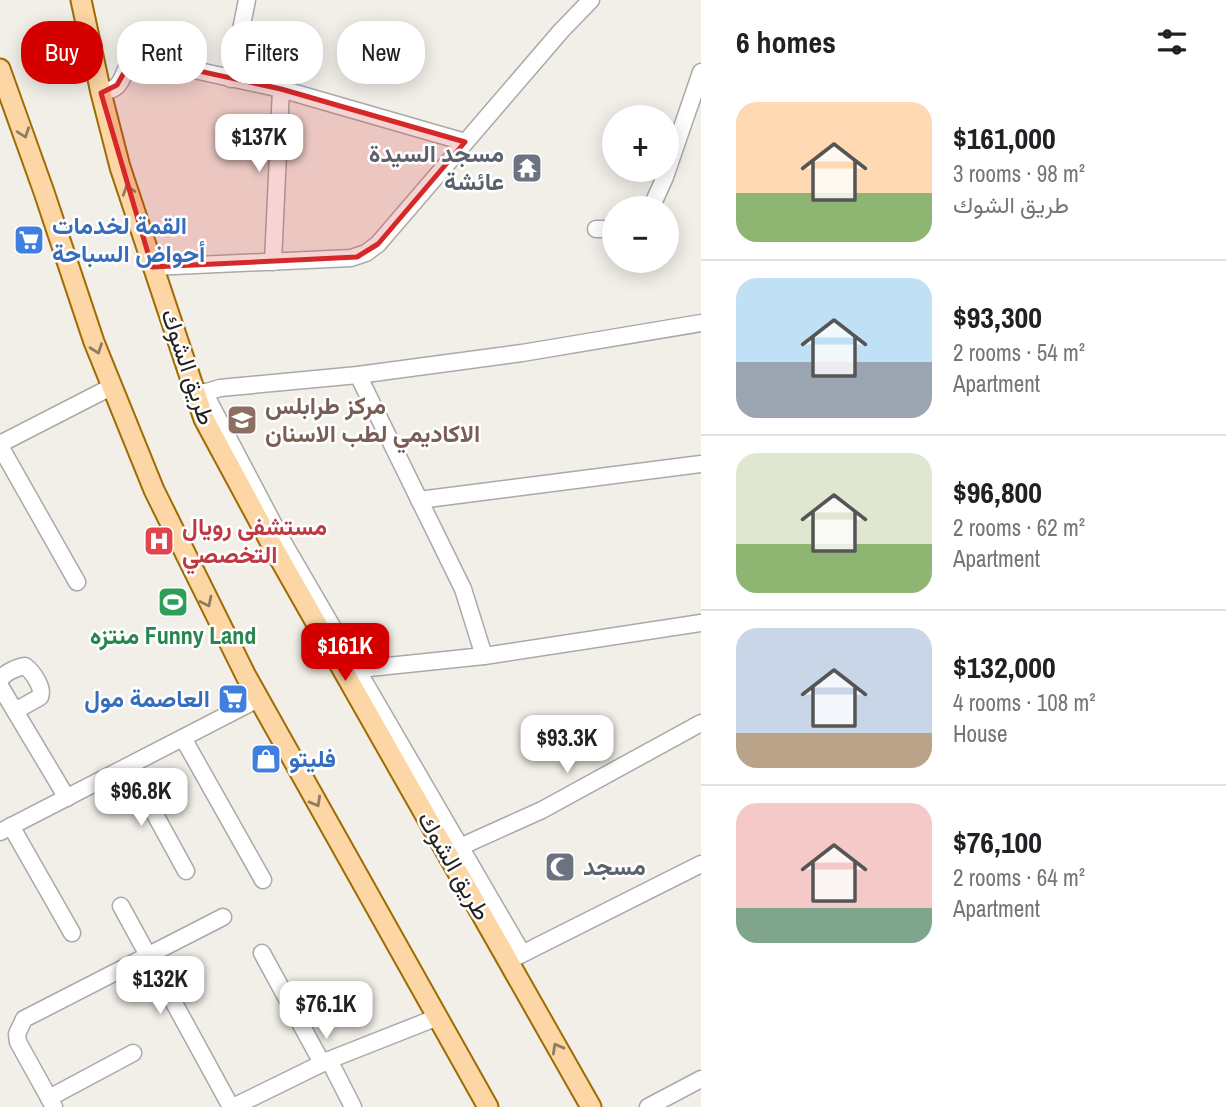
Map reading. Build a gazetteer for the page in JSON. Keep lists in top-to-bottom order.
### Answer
{
  "streets": {
    "main road": ["طريق الشوك"]
  },
  "places": {
    "temple": ["مسجد السيدة عائشة"],
    "supermarket": ["القمة لخدمات أحواض السباحة", "العاصمة مول"],
    "school or university": ["مركز طرابلس الاكاديمي لطب الاسنان"],
    "hospital": ["مستشفى رويال التخصصي"],
    "sports": ["منتزه Funny Land"],
    "shop": ["فليتو"],
    "mosque": ["مسجد"]
  },
  "page": {
    "heading": "6 homes",
    "chip": [
      "Buy",
      "Rent",
      "Filters",
      "New"
    ],
    "list": [
      {
        "name": "$161,000",
        "note": "3 rooms · 98 m² · طريق الشوك"
      },
      {
        "name": "$93,300",
        "note": "2 rooms · 54 m² · Apartment"
      },
      {
        "name": "$96,800",
        "note": "2 rooms · 62 m² · Apartment"
      },
      {
        "name": "$132,000",
        "note": "4 rooms · 108 m² · House"
      },
      {
        "name": "$76,100",
        "note": "2 rooms · 64 m² · Apartment"
      }
    ],
    "map_buttons": ["+", "−"],
    "price": [
      "$137K",
      "$161K",
      "$93.3K",
      "$96.8K",
      "$132K",
      "$76.1K"
    ]
  }
}
